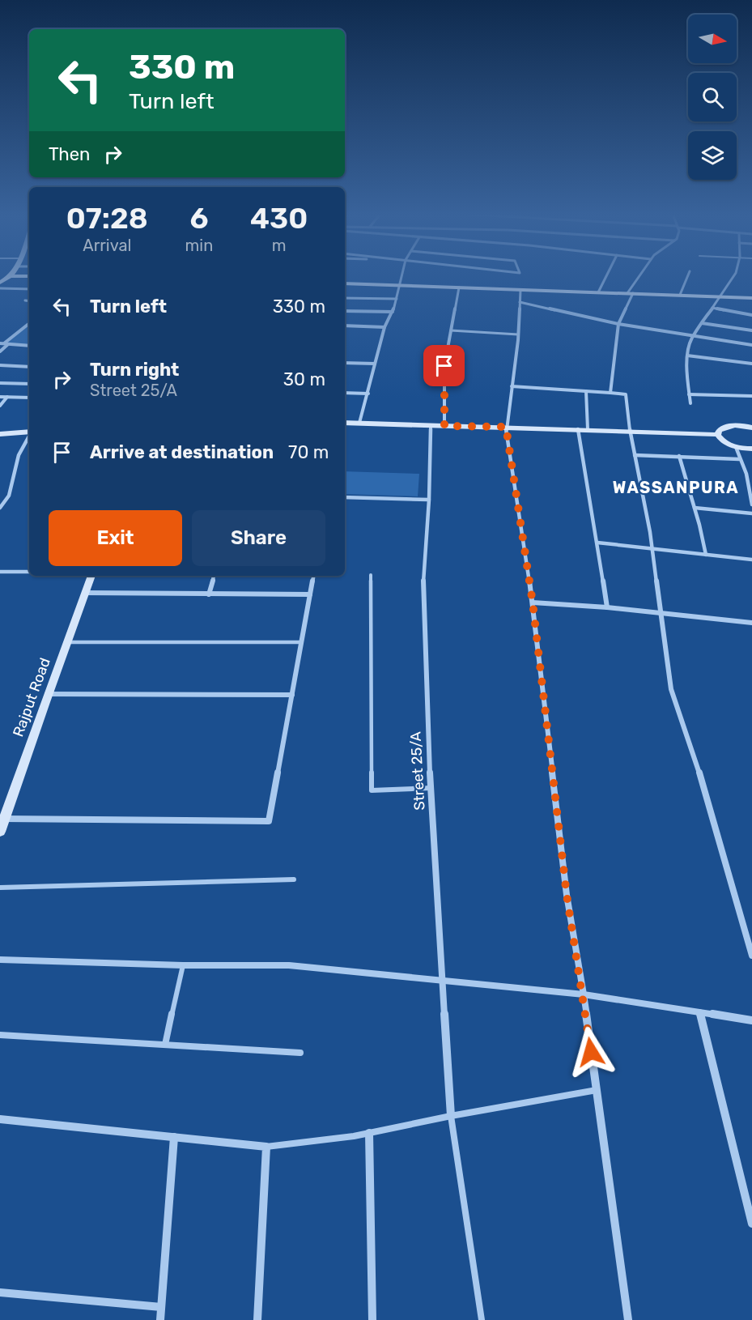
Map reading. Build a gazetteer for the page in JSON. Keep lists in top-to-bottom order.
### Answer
{
  "streets": {
    "main road": ["Rajput Road"],
    "street": ["Street 25/A"]
  },
  "districts": ["WASSANPURA"],
  "north": "right",
  "page": {
    "turn": ["330 m", "Turn left"],
    "then": "Then",
    "eta": [
      "07:28",
      "Arrival",
      "6",
      "min",
      "430",
      "m"
    ],
    "list": [
      {
        "name": "Turn left",
        "value": "330 m"
      },
      {
        "name": "Turn right",
        "note": "Street 25/A",
        "value": "30 m"
      },
      {
        "name": "Arrive at destination",
        "value": "70 m"
      }
    ],
    "buttons": ["Exit", "Share"]
  }
}
